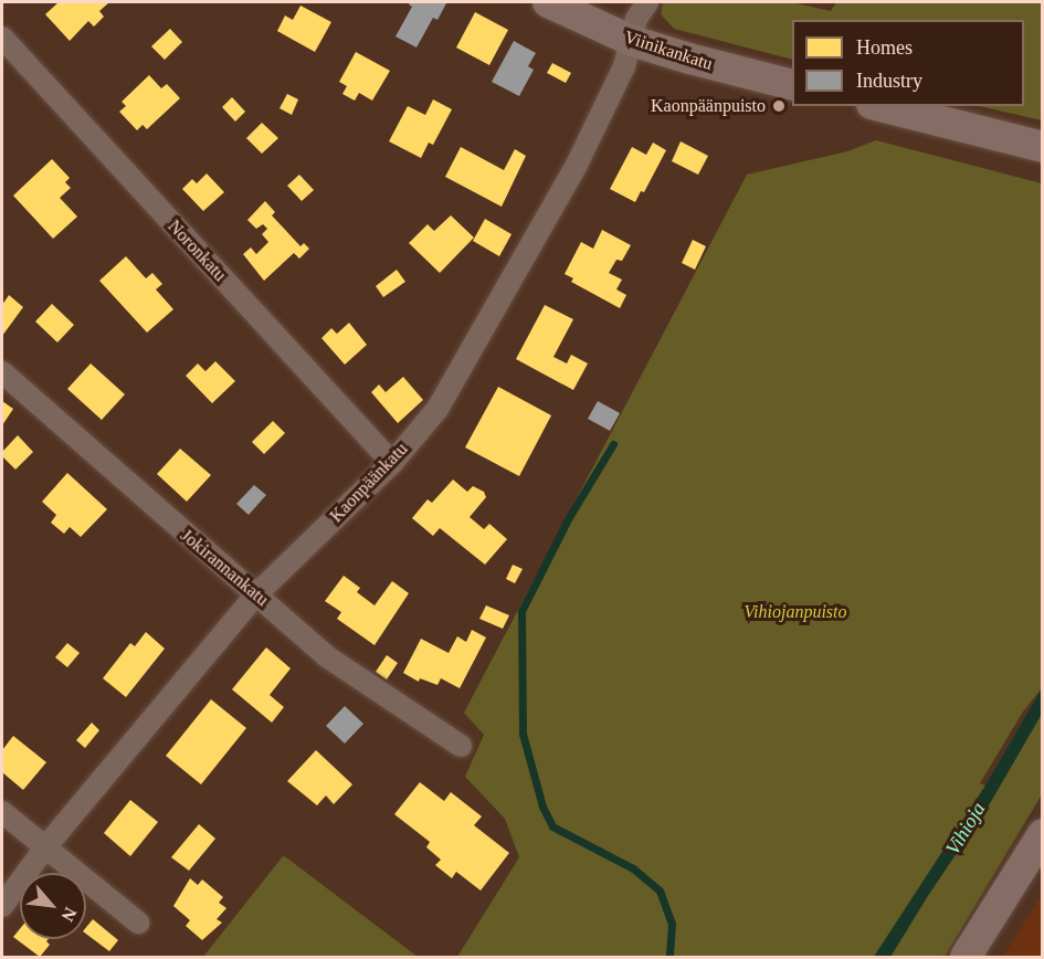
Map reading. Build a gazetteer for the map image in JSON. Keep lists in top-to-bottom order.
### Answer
{
  "streets": {
    "main road": ["Viinikankatu"],
    "street": ["Noronkatu", "Kaonpäänkatu", "Jokirannankatu"]
  },
  "crossings": [
    ["Viinikankatu", "Kaonpäänkatu"],
    ["Noronkatu", "Kaonpäänkatu"],
    ["Kaonpäänkatu", "Jokirannankatu"]
  ],
  "water": ["Vihioja"],
  "parks": ["Vihiojanpuisto"],
  "places": ["Kaonpäänpuisto"],
  "legend": ["Homes", "Industry"],
  "north": "bottom right"
}
